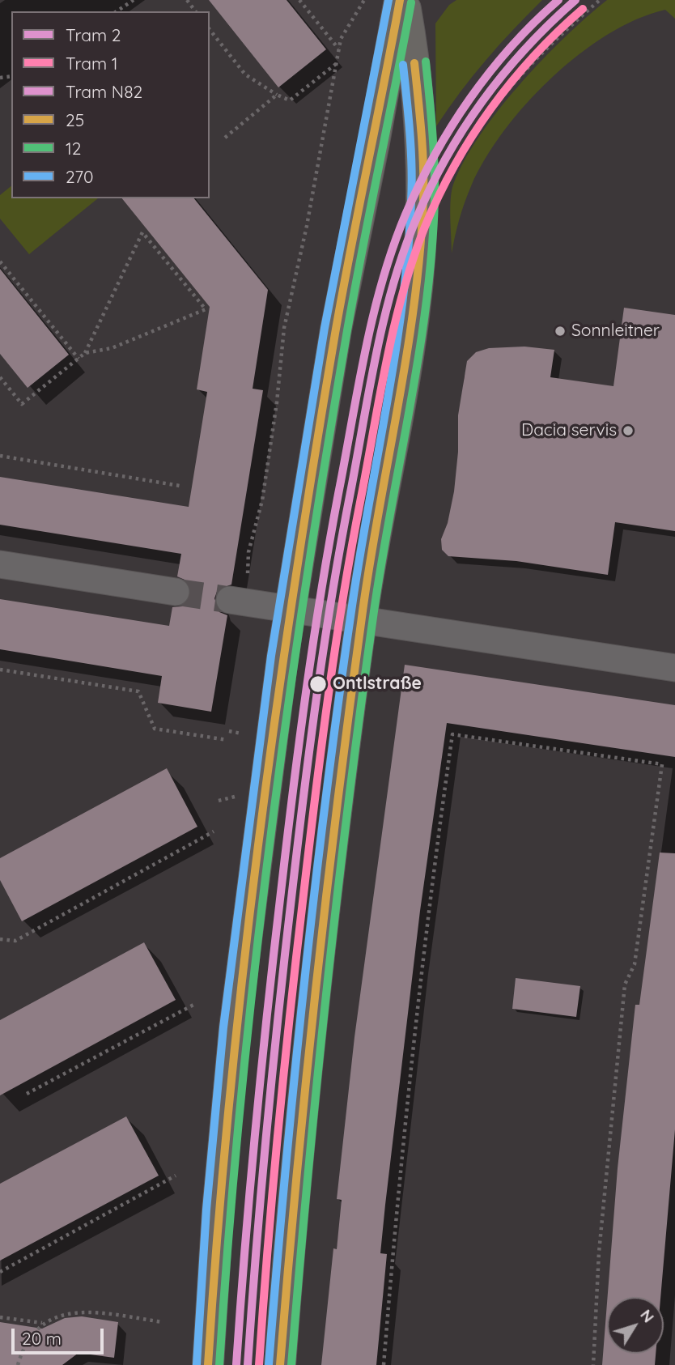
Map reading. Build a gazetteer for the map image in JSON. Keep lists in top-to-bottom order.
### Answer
{
  "places": ["Sonnleitner", "Dacia servis", "Ontlstraße"],
  "lines": [
    "tram line 2",
    "tram line N82",
    "transit line 25",
    "transit line 270",
    "transit line 12",
    "tram line 1"
  ],
  "legend": [
    "Tram 2",
    "Tram 1",
    "Tram N82",
    "25",
    "12",
    "270"
  ],
  "scale_bar": "20 m",
  "north": "top right"
}
